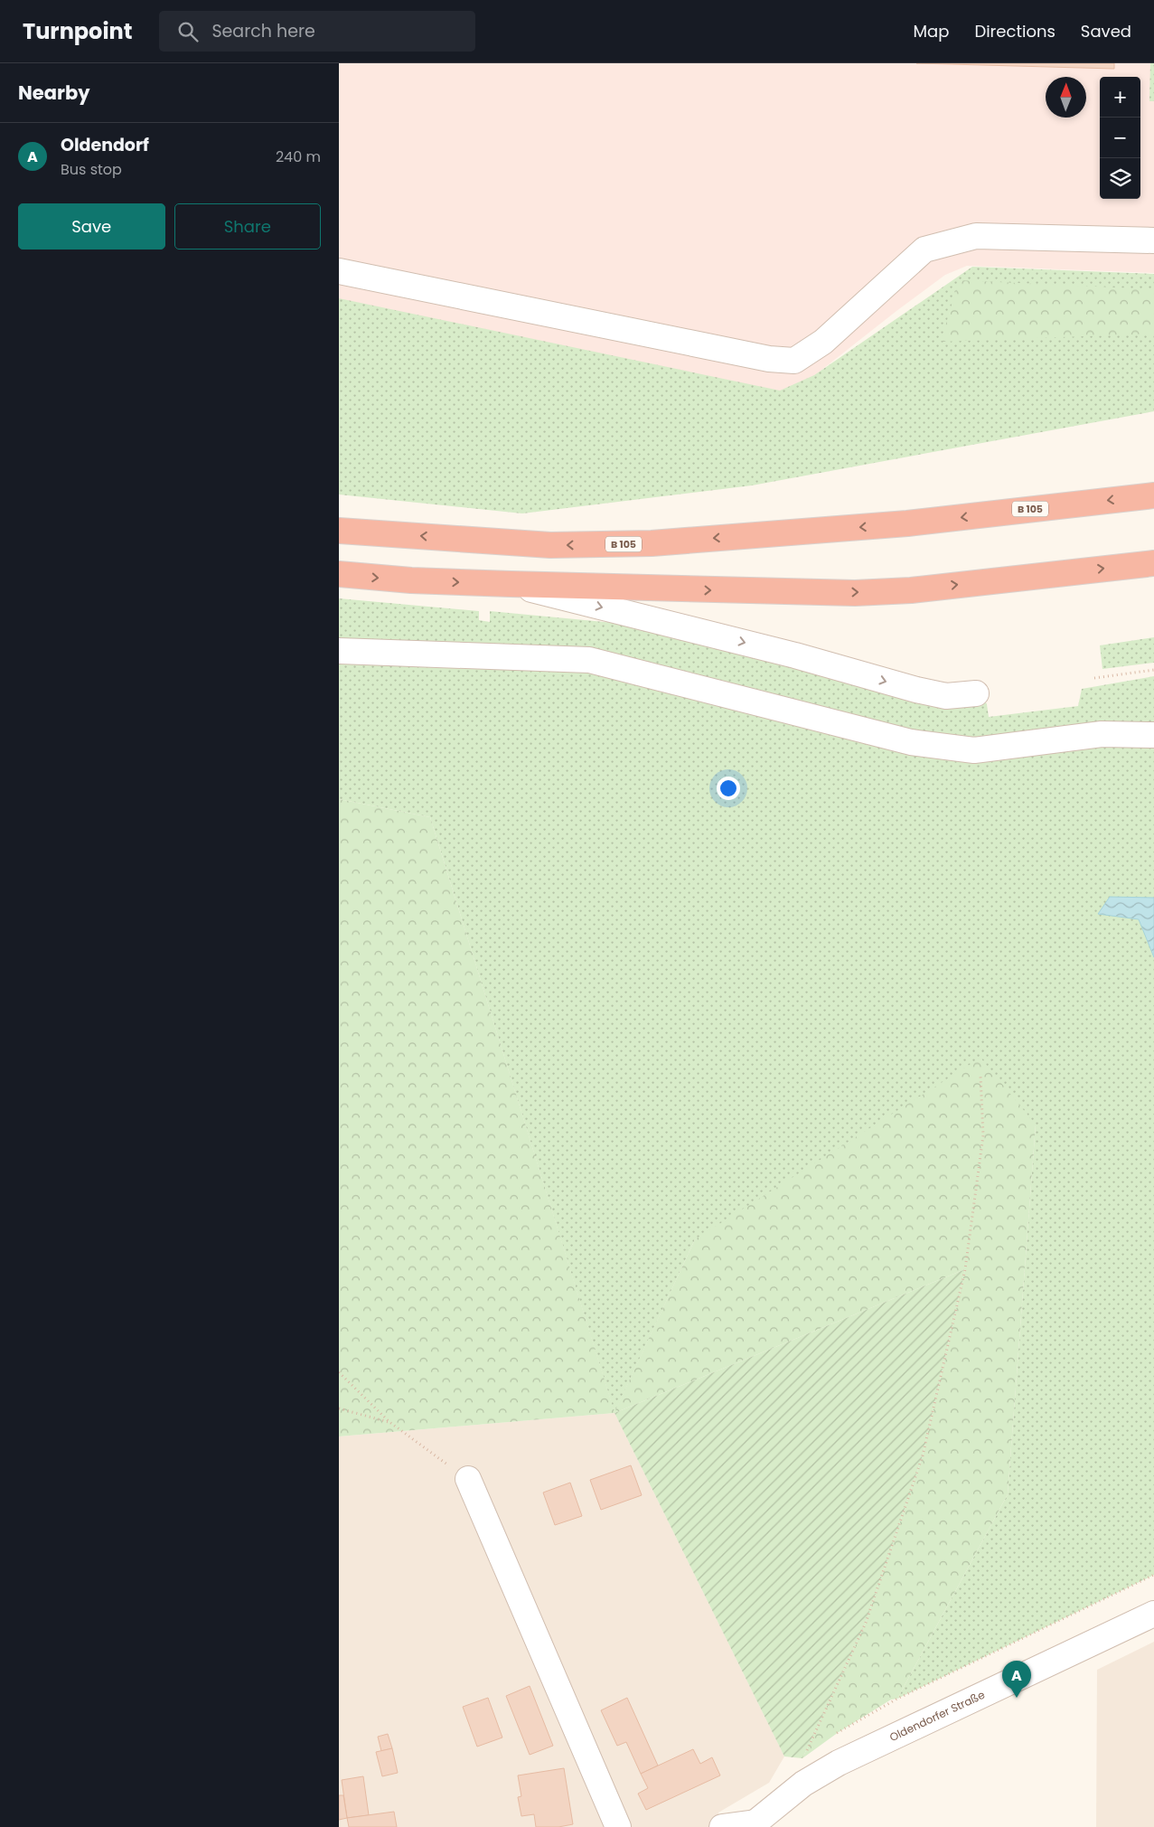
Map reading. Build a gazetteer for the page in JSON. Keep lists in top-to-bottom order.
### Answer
{
  "streets": {
    "highway": ["B 105"],
    "street": ["Oldendorfer Straße"]
  },
  "north": "top",
  "page": {
    "header": "Turnpoint",
    "search": "Search here",
    "nav": ["Map", "Directions", "Saved"],
    "heading": "Nearby",
    "map_buttons": ["+", "−"],
    "list": [
      {
        "mark": "A",
        "name": "Oldendorf",
        "note": "Bus stop",
        "value": "240 m"
      }
    ],
    "buttons": ["Save", "Share"],
    "pins": "A"
  }
}
